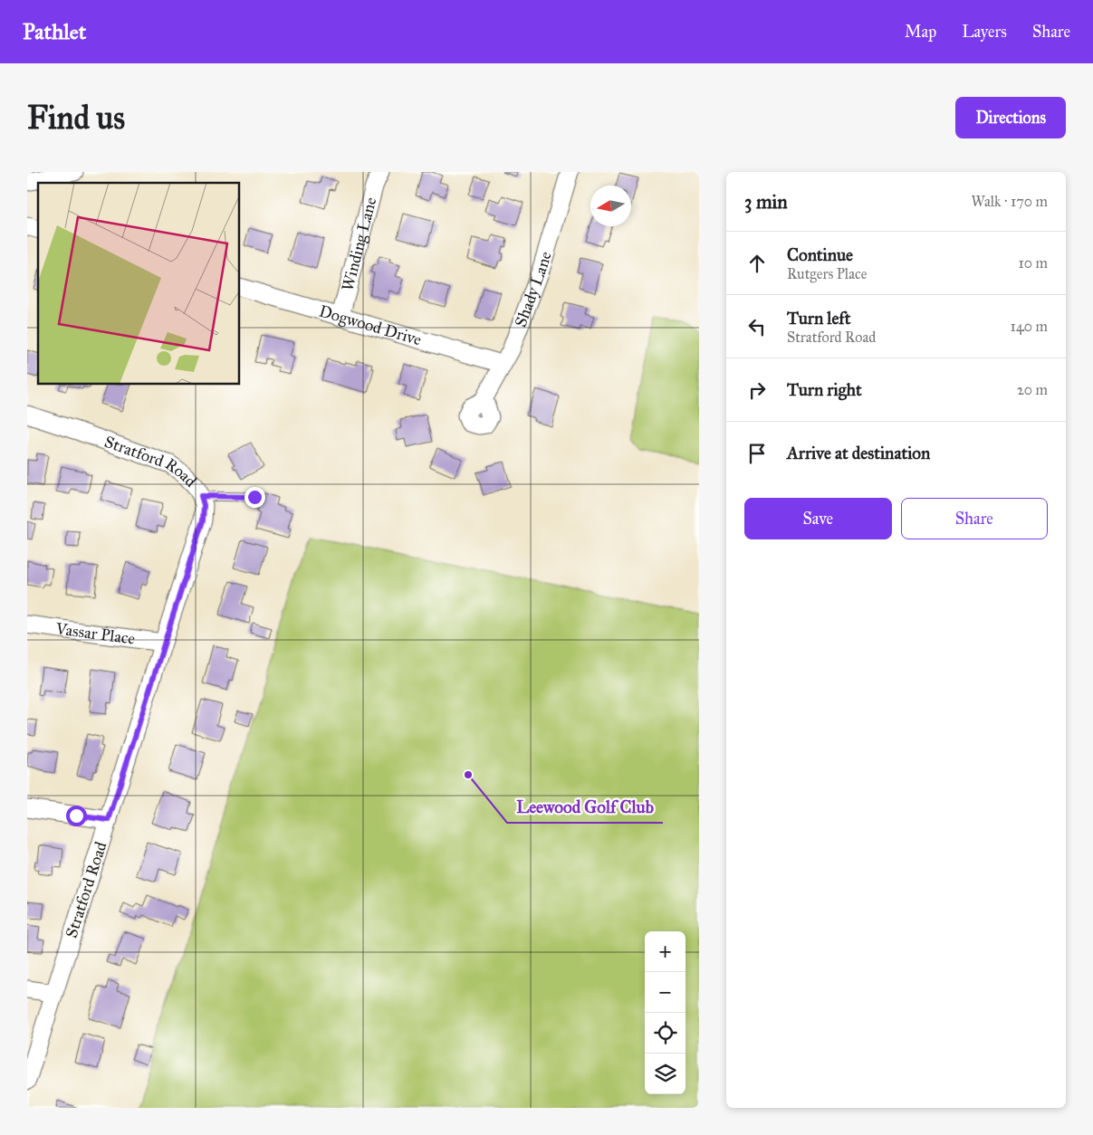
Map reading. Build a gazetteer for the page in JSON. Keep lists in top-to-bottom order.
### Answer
{
  "streets": {
    "street": [
      "Winding Lane",
      "Shady Lane",
      "Dogwood Drive",
      "Stratford Road",
      "Vassar Place"
    ]
  },
  "crossings": [
    ["Winding Lane", "Dogwood Drive"],
    ["Shady Lane", "Dogwood Drive"],
    ["Stratford Road", "Vassar Place"]
  ],
  "places": ["Leewood Golf Club"],
  "north": "left",
  "page": {
    "header": "Pathlet",
    "nav": ["Map", "Layers", "Share"],
    "buttons": [
      "Directions",
      ["Save", "Share"]
    ],
    "title": "Find us",
    "heading": ["3 min", "Walk · 170 m"],
    "list": [
      ["Continue", "Rutgers Place", "10 m"],
      ["Turn left", "Stratford Road", "140 m"],
      ["Turn right", "20 m"],
      "Arrive at destination"
    ],
    "map_buttons": ["+", "−"]
  }
}
